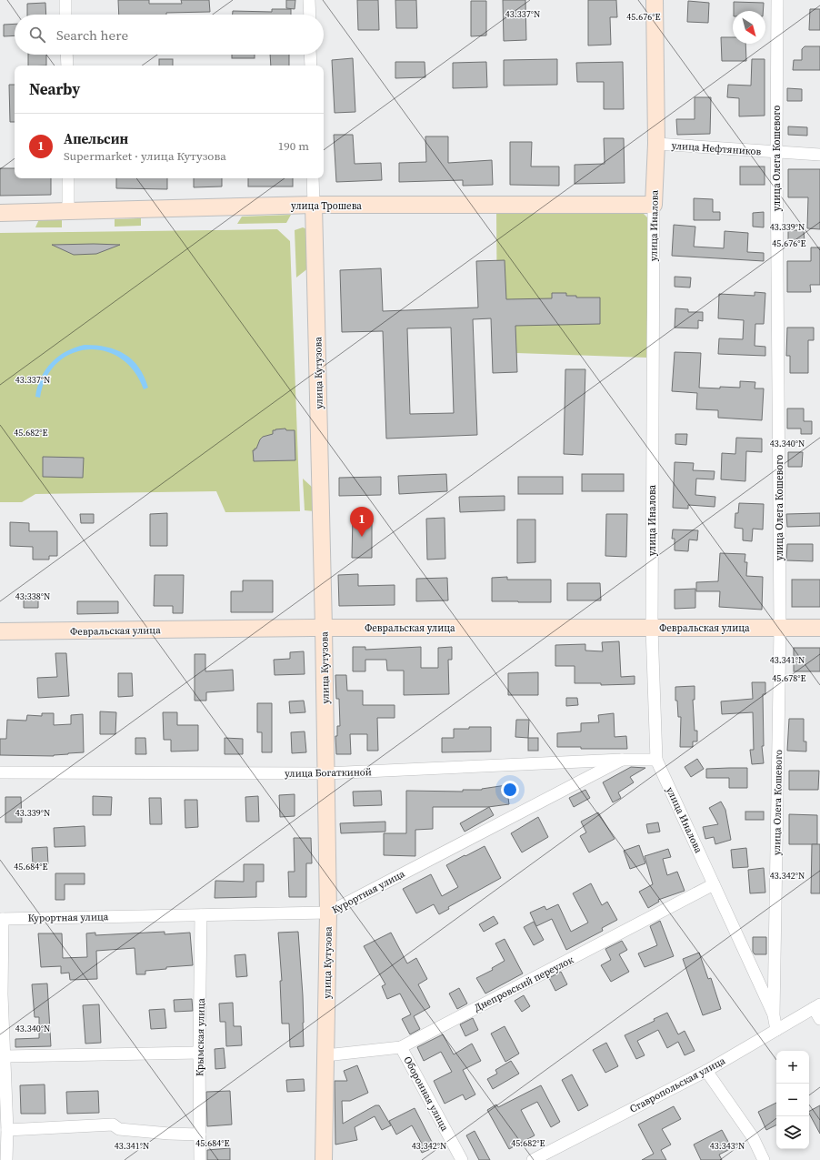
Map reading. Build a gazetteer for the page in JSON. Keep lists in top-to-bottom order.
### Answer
{
  "streets": {
    "street": [
      "улица Нефтяников",
      "улица Олега Кошевого",
      "улица Трошева",
      "улица Иналова",
      "улица Кутузова",
      "Февральская улица",
      "улица Богаткиной",
      "Курортная улица",
      "Днепровский переулок",
      "Крымская улица",
      "Ставропольская улица",
      "Оборонная улица"
    ]
  },
  "crossings": [
    ["улица Нефтяников", "улица Олега Кошевого"],
    ["улица Нефтяников", "улица Иналова"],
    ["улица Олега Кошевого", "улица Иналова"],
    ["улица Олега Кошевого", "Февральская улица"],
    ["улица Трошева", "улица Иналова"],
    ["улица Трошева", "улица Кутузова"],
    ["улица Иналова", "Февральская улица"],
    ["улица Иналова", "улица Богаткиной"],
    ["улица Иналова", "Днепровский переулок"],
    ["улица Кутузова", "Февральская улица"],
    ["улица Кутузова", "улица Богаткиной"],
    ["улица Кутузова", "Курортная улица"],
    ["улица Кутузова", "Днепровский переулок"],
    ["улица Богаткиной", "Курортная улица"],
    ["Курортная улица", "Крымская улица"],
    ["Днепровский переулок", "Оборонная улица"]
  ],
  "north": "bottom right",
  "page": {
    "search": "Search here",
    "heading": "Nearby",
    "list": [
      {
        "mark": "1",
        "name": "Апельсин",
        "note": "Supermarket · улица Кутузова",
        "value": "190 m"
      }
    ],
    "pins": "1",
    "map_buttons": ["+", "−"]
  },
  "coordinates": [
    "43.337°N",
    "45.676°E",
    "43.339°N",
    "45.682°E",
    "43.340°N",
    "43.338°N",
    "43.341°N",
    "45.678°E",
    "45.684°E",
    "43.342°N",
    "43.343°N"
  ]
}
